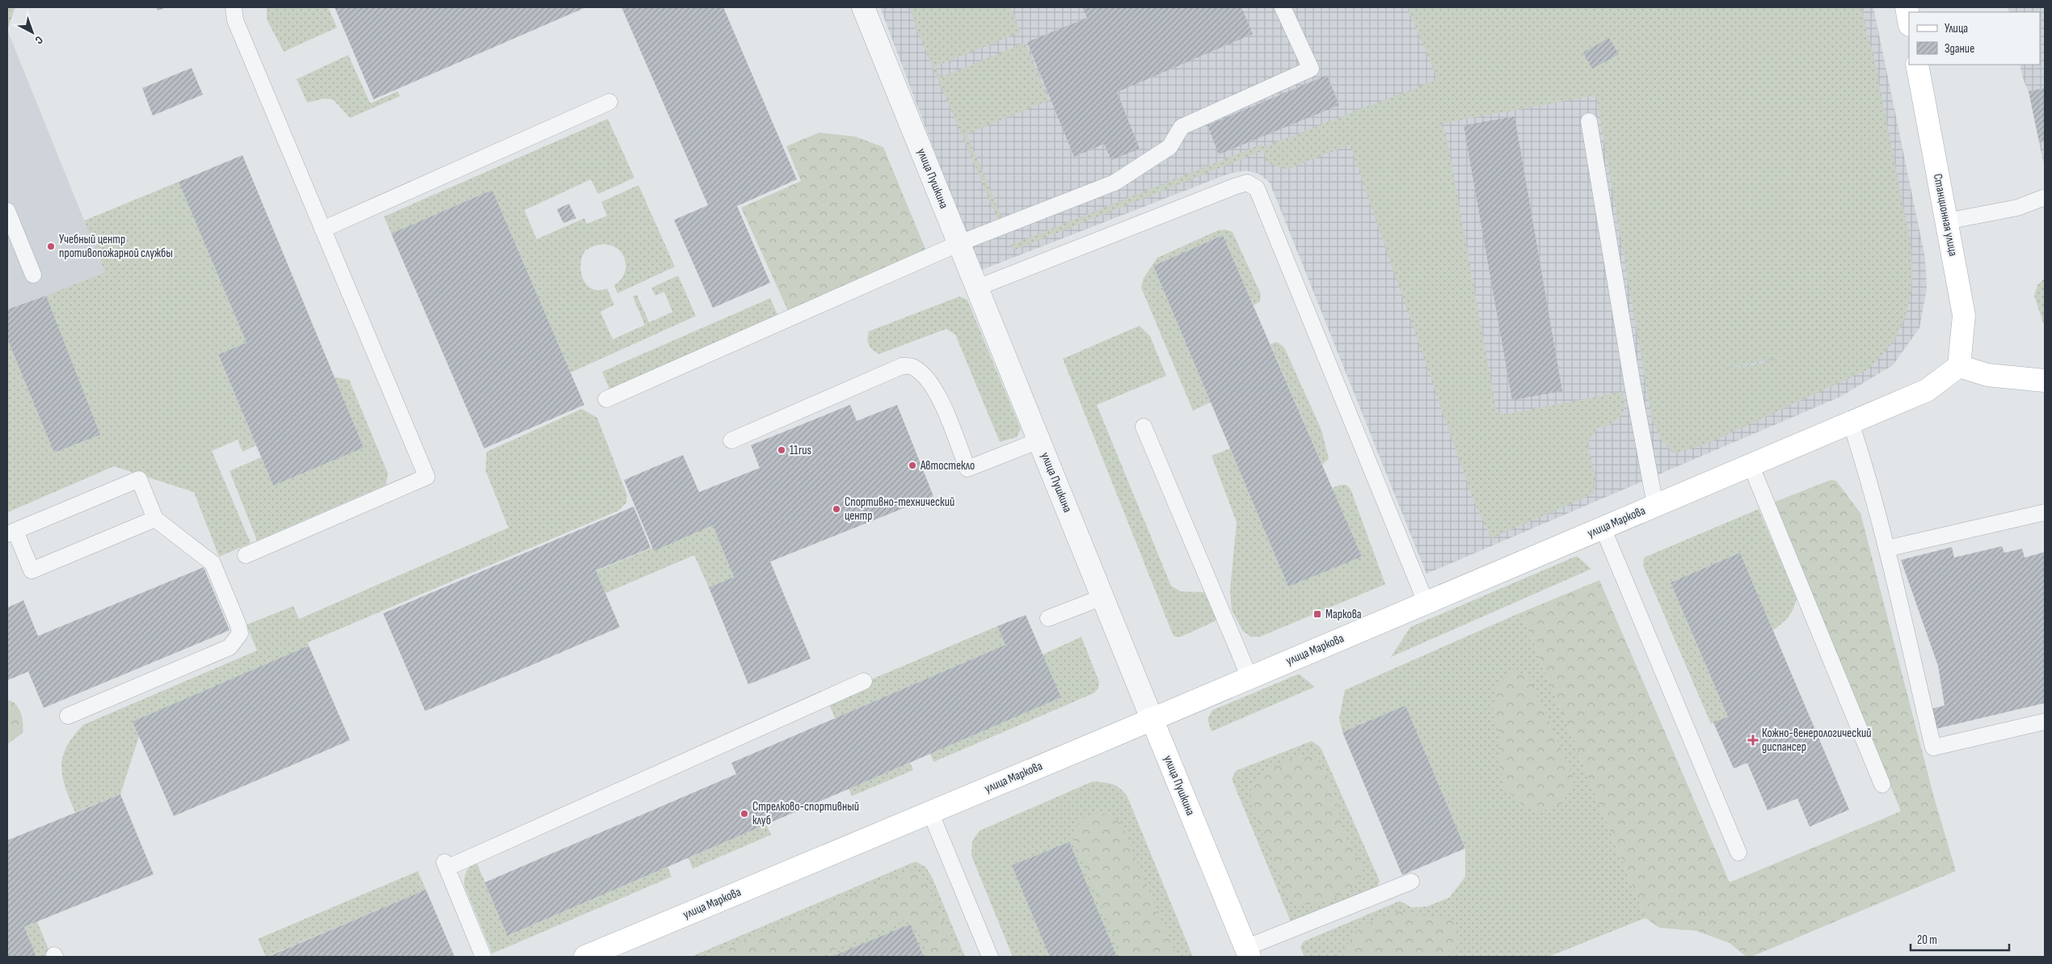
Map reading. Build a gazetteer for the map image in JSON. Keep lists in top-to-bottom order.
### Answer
{
  "streets": {
    "street": ["улица Пушкина", "Станционная улица", "улица Маркова"]
  },
  "crossings": [
    ["улица Пушкина", "улица Маркова"],
    ["Станционная улица", "улица Маркова"]
  ],
  "places": {
    "other": [
      "Учебный центр противопожарной службы",
      "11rus",
      "Автостекло",
      "Спортивно-технический центр",
      "Стрелково-спортивный клуб"
    ],
    "transit": ["Маркова"],
    "health": ["Кожно-венерологический диспансер"]
  },
  "legend": ["Улица", "Здание"],
  "scale_bar": "20 m",
  "north": "bottom right"
}
